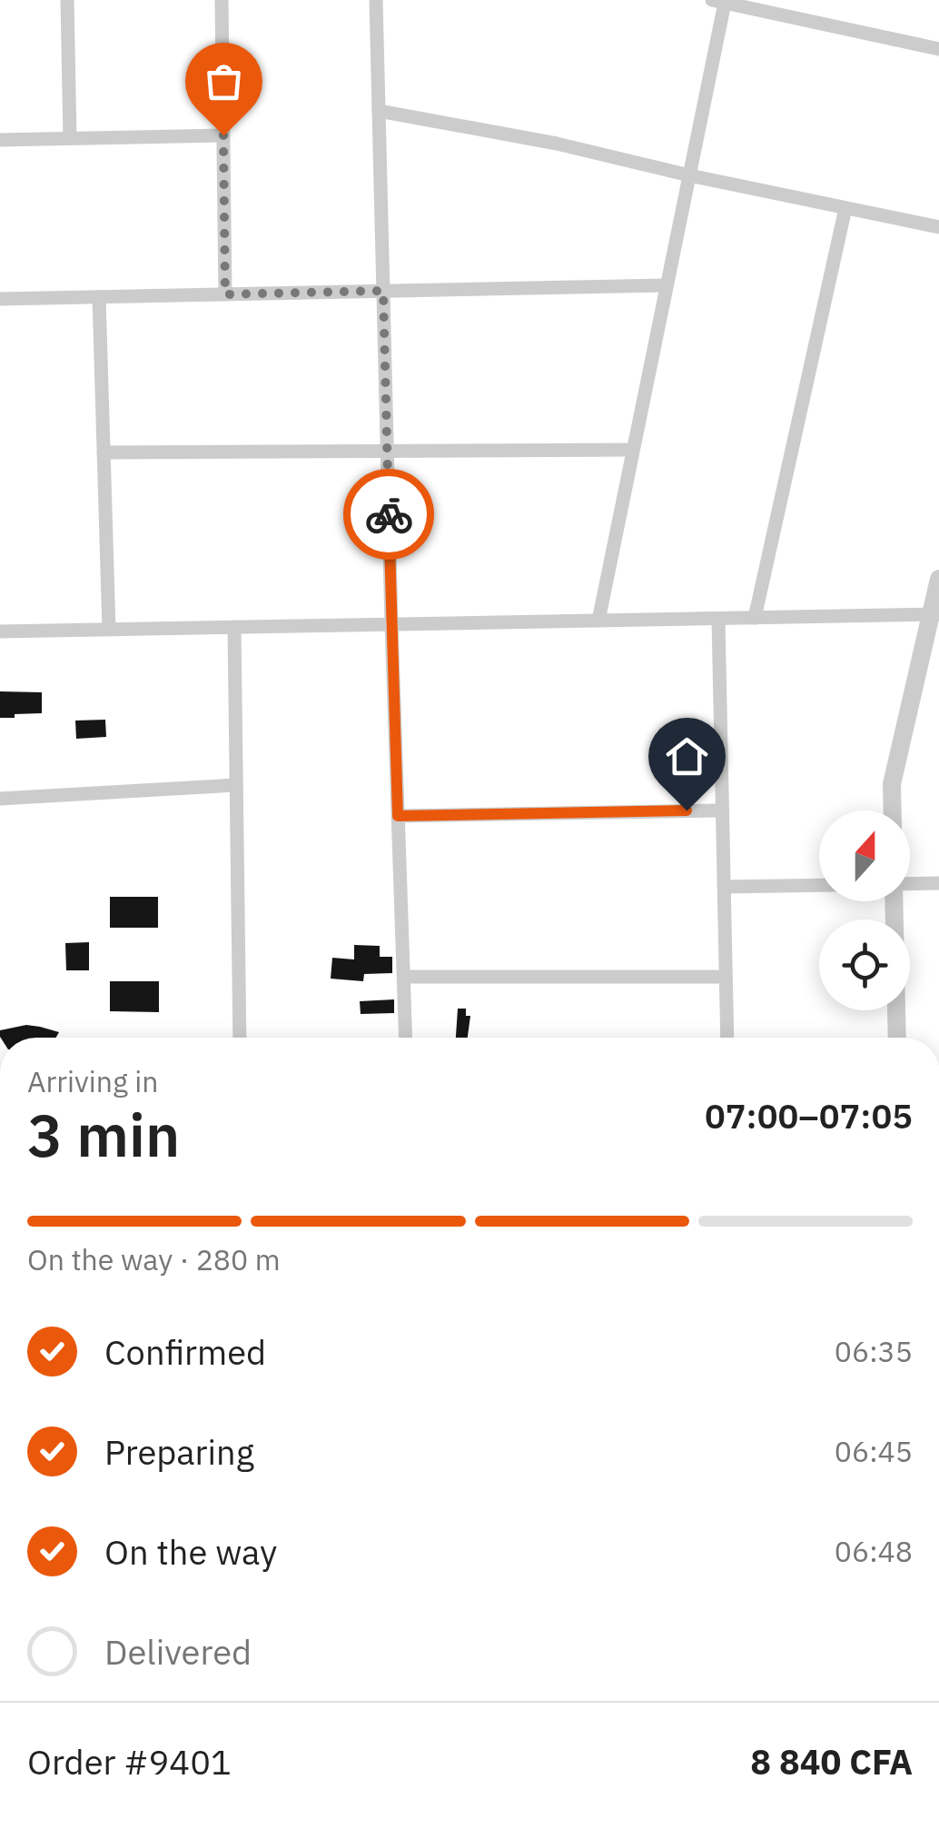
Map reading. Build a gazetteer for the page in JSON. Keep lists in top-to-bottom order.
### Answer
{
  "north": "top",
  "page": {
    "heading": ["3 min", "Arriving in", "07:00–07:05"],
    "panel": ["Order #9401", "8 840 CFA"],
    "bar": "On the way · 280 m",
    "list": [
      ["Confirmed", "06:35"],
      ["Preparing", "06:45"],
      ["On the way", "06:48"],
      "Delivered"
    ]
  }
}
